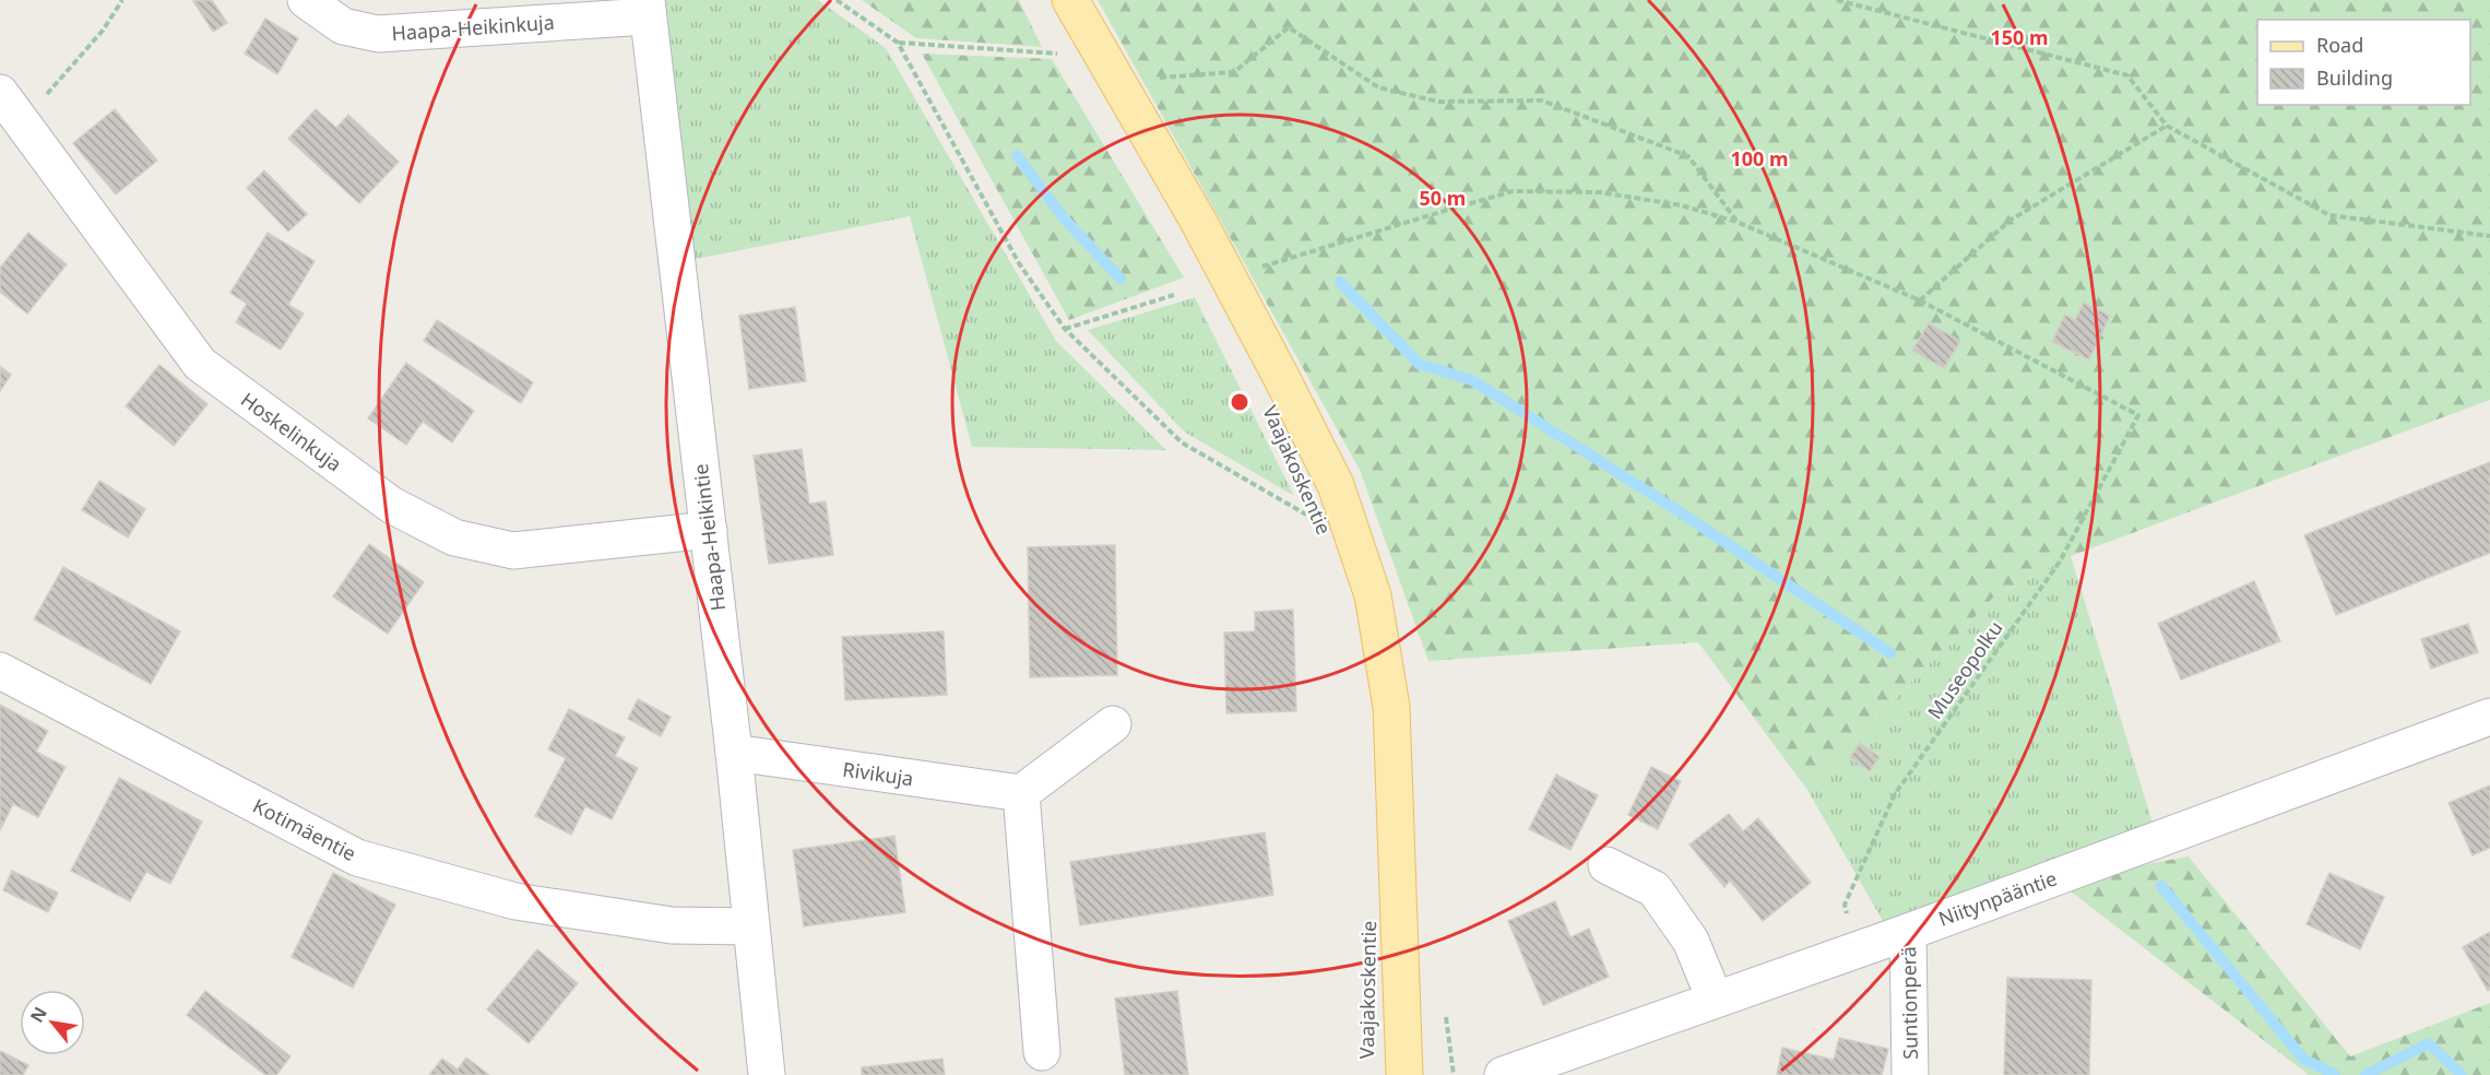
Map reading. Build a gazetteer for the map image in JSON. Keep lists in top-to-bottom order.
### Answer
{
  "streets": {
    "main road": ["Vaajakoskentie"],
    "street": [
      "Haapa-Heikinkuja",
      "Hoskelinkuja",
      "Haapa-Heikintie",
      "Rivikuja",
      "Kotimäentie",
      "Niitynpääntie",
      "Suntionperä"
    ],
    "path": ["Museopolku"]
  },
  "crossings": [
    ["Haapa-Heikinkuja", "Haapa-Heikintie"],
    ["Hoskelinkuja", "Haapa-Heikintie"],
    ["Haapa-Heikintie", "Rivikuja"],
    ["Haapa-Heikintie", "Kotimäentie"],
    ["Museopolku", "Niitynpääntie"],
    ["Niitynpääntie", "Suntionperä"]
  ],
  "legend": ["Road", "Building"],
  "north": "top left",
  "rings": ["150 m", "100 m", "50 m"]
}
